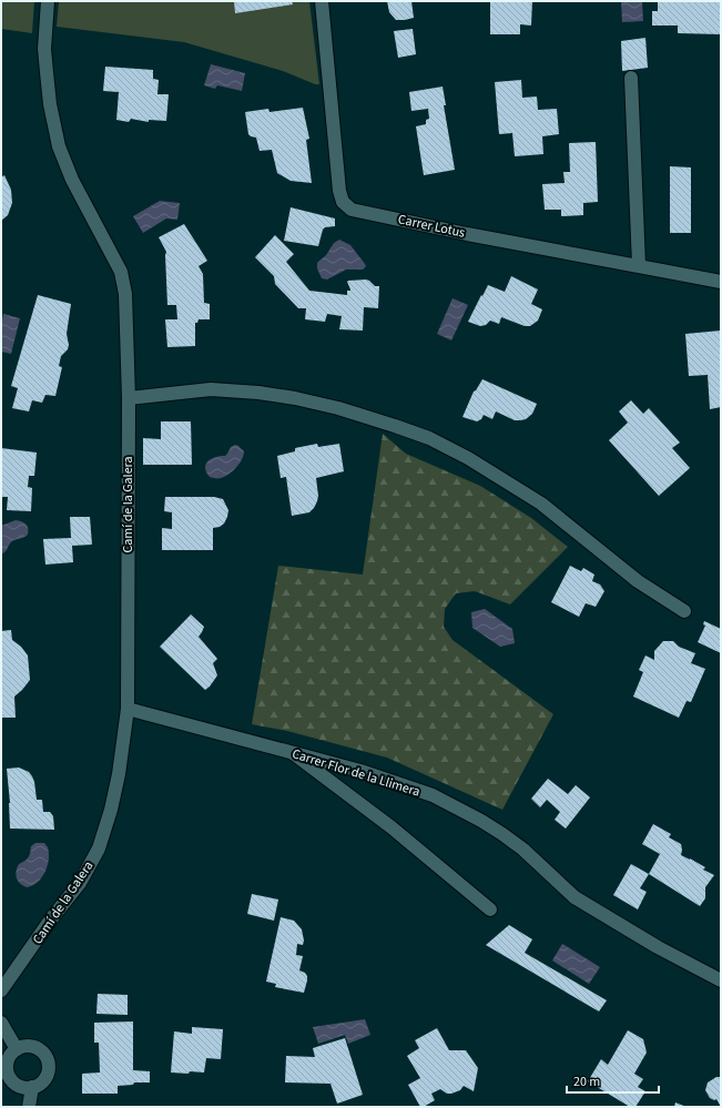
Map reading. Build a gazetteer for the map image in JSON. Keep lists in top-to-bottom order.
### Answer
{
  "streets": {
    "street": ["Carrer Lotus", "Camí de la Galera", "Carrer Flor de la Llimera"]
  },
  "crossings": [
    ["Camí de la Galera", "Carrer Flor de la Llimera"]
  ],
  "scale_bar": "20 m"
}
